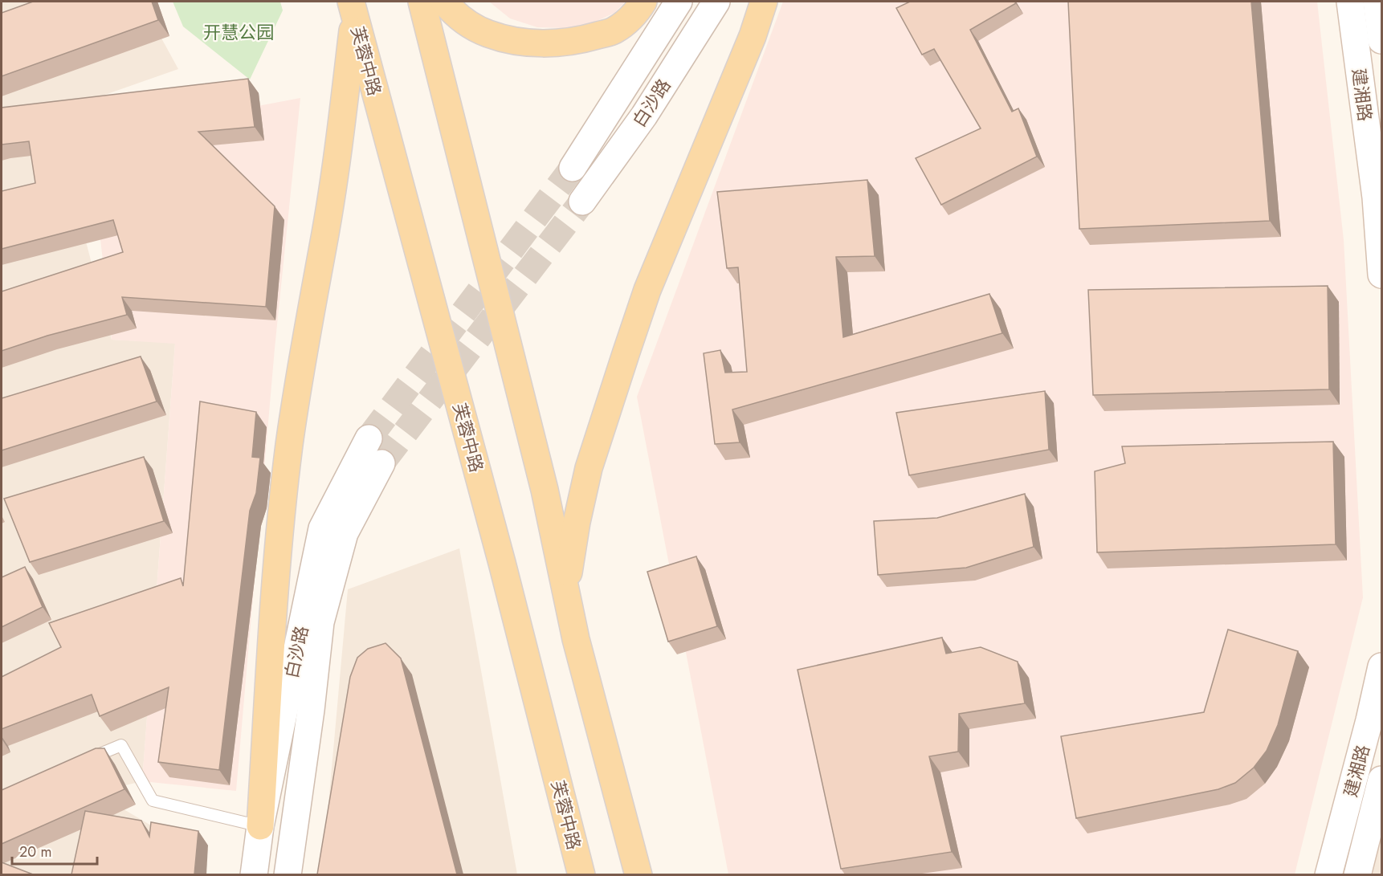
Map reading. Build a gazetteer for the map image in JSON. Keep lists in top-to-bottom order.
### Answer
{
  "streets": {
    "main road": ["芙蓉中路"],
    "street": ["建湘路", "白沙路"]
  },
  "parks": ["开慧公园"],
  "scale_bar": "20 m"
}
